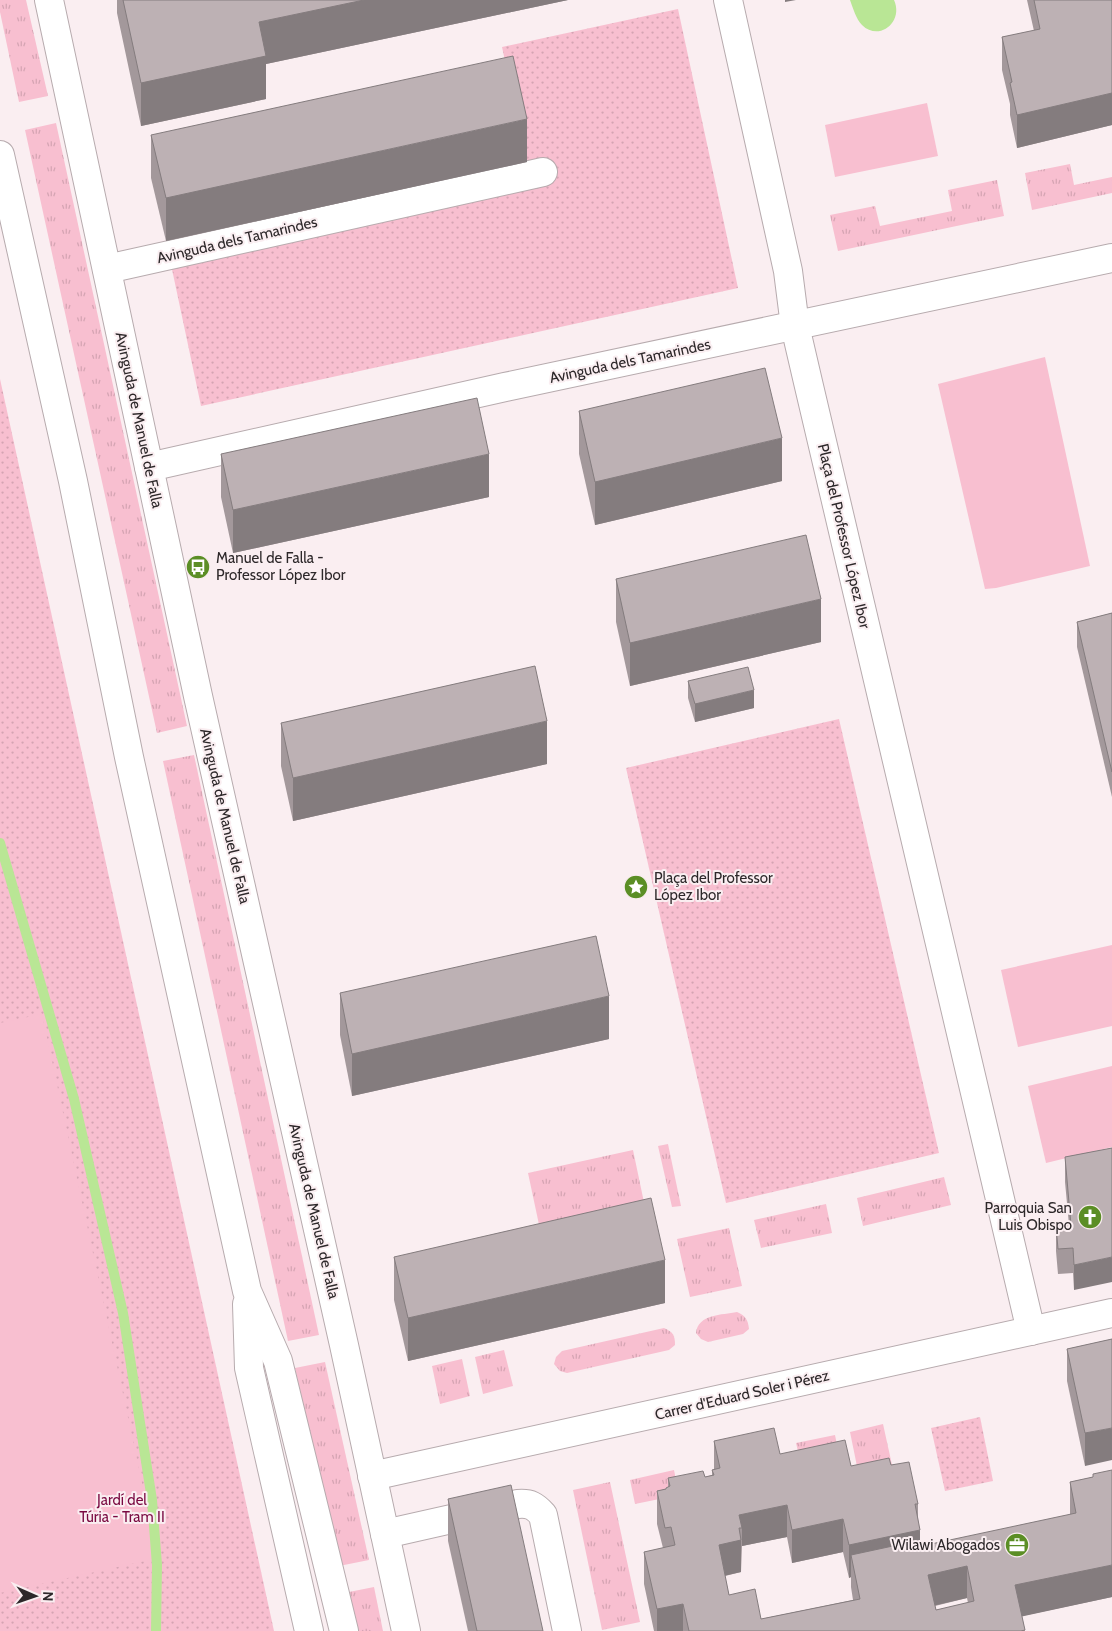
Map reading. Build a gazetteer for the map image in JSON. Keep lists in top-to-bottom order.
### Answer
{
  "streets": {
    "street": [
      "Avinguda dels Tamarindes",
      "Avinguda de Manuel de Falla",
      "Plaça del Professor López Ibor",
      "Carrer d'Eduard Soler i Pérez"
    ]
  },
  "crossings": [
    ["Avinguda dels Tamarindes", "Avinguda de Manuel de Falla"],
    ["Avinguda dels Tamarindes", "Plaça del Professor López Ibor"],
    ["Avinguda de Manuel de Falla", "Carrer d'Eduard Soler i Pérez"],
    ["Plaça del Professor López Ibor", "Carrer d'Eduard Soler i Pérez"]
  ],
  "parks": ["Jardí del Túria - Tram II"],
  "places": {
    "bus stop": ["Manuel de Falla - Professor López Ibor"],
    "place": ["Plaça del Professor López Ibor"],
    "church": ["Parroquia San Luis Obispo"],
    "office": ["Wilawi Abogados"]
  },
  "north": "right"
}
